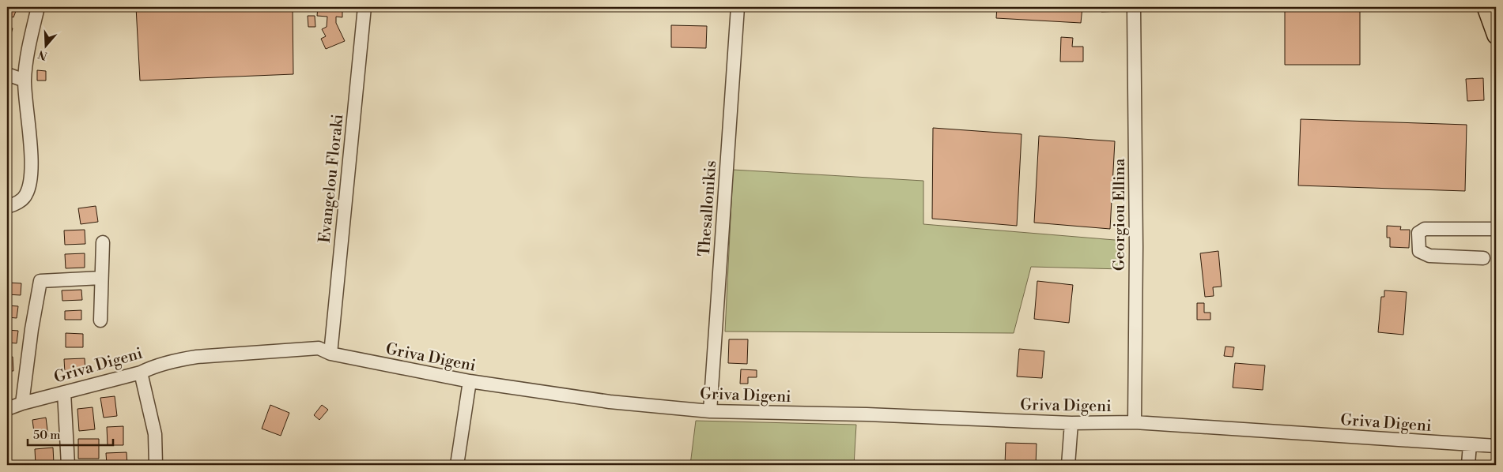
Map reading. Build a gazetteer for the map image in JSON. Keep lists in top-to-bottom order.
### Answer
{
  "streets": {
    "street": [
      "Evangelou Floraki",
      "Thesallonikis",
      "Georgiou Ellina",
      "Griva Digeni"
    ]
  },
  "crossings": [
    ["Evangelou Floraki", "Griva Digeni"],
    ["Thesallonikis", "Griva Digeni"],
    ["Georgiou Ellina", "Griva Digeni"]
  ],
  "scale_bar": "50 m",
  "north": "bottom"
}
